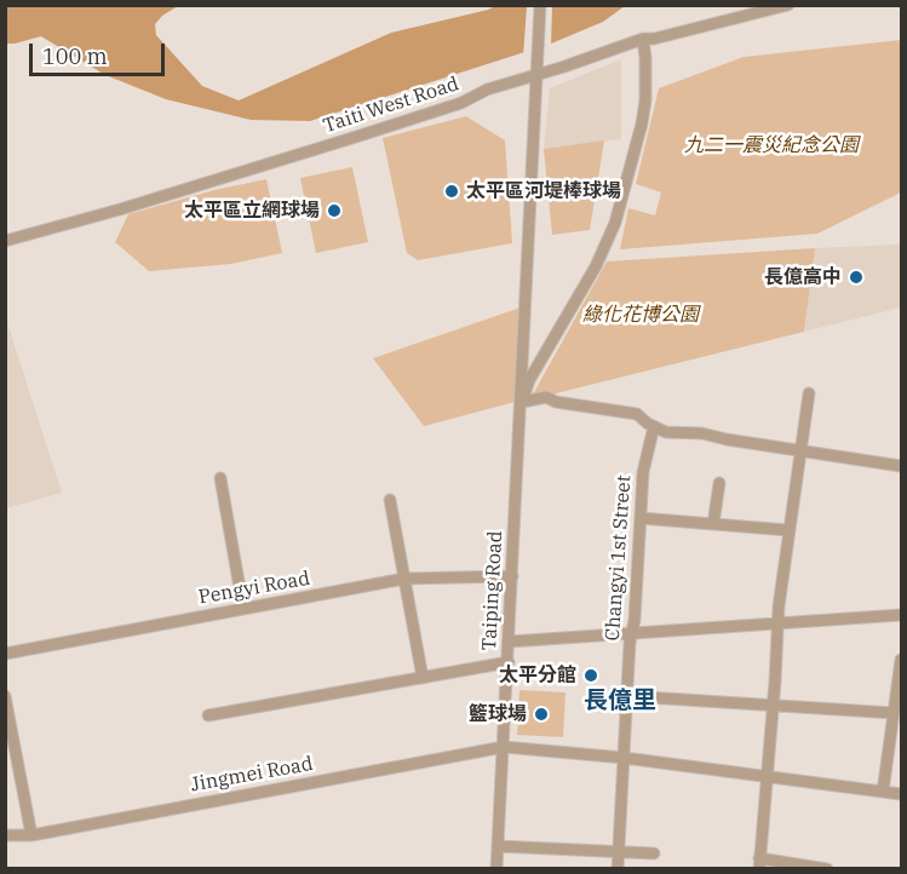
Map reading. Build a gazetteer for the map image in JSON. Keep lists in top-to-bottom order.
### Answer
{
  "streets": {
    "street": [
      "Taiti West Road",
      "Changyi 1st Street",
      "Pengyi Road",
      "Taiping Road",
      "Jingmei Road"
    ]
  },
  "crossings": [
    ["Taiti West Road", "Taiping Road"],
    ["Changyi 1st Street", "Jingmei Road"],
    ["Pengyi Road", "Taiping Road"],
    ["Taiping Road", "Jingmei Road"]
  ],
  "districts": ["長億里"],
  "parks": ["九二一震災紀念公園", "綠化花博公園"],
  "places": [
    "太平區河堤棒球場",
    "太平區立網球場",
    "長億高中",
    "太平分館",
    "籃球場"
  ],
  "scale_bar": "100 m"
}
